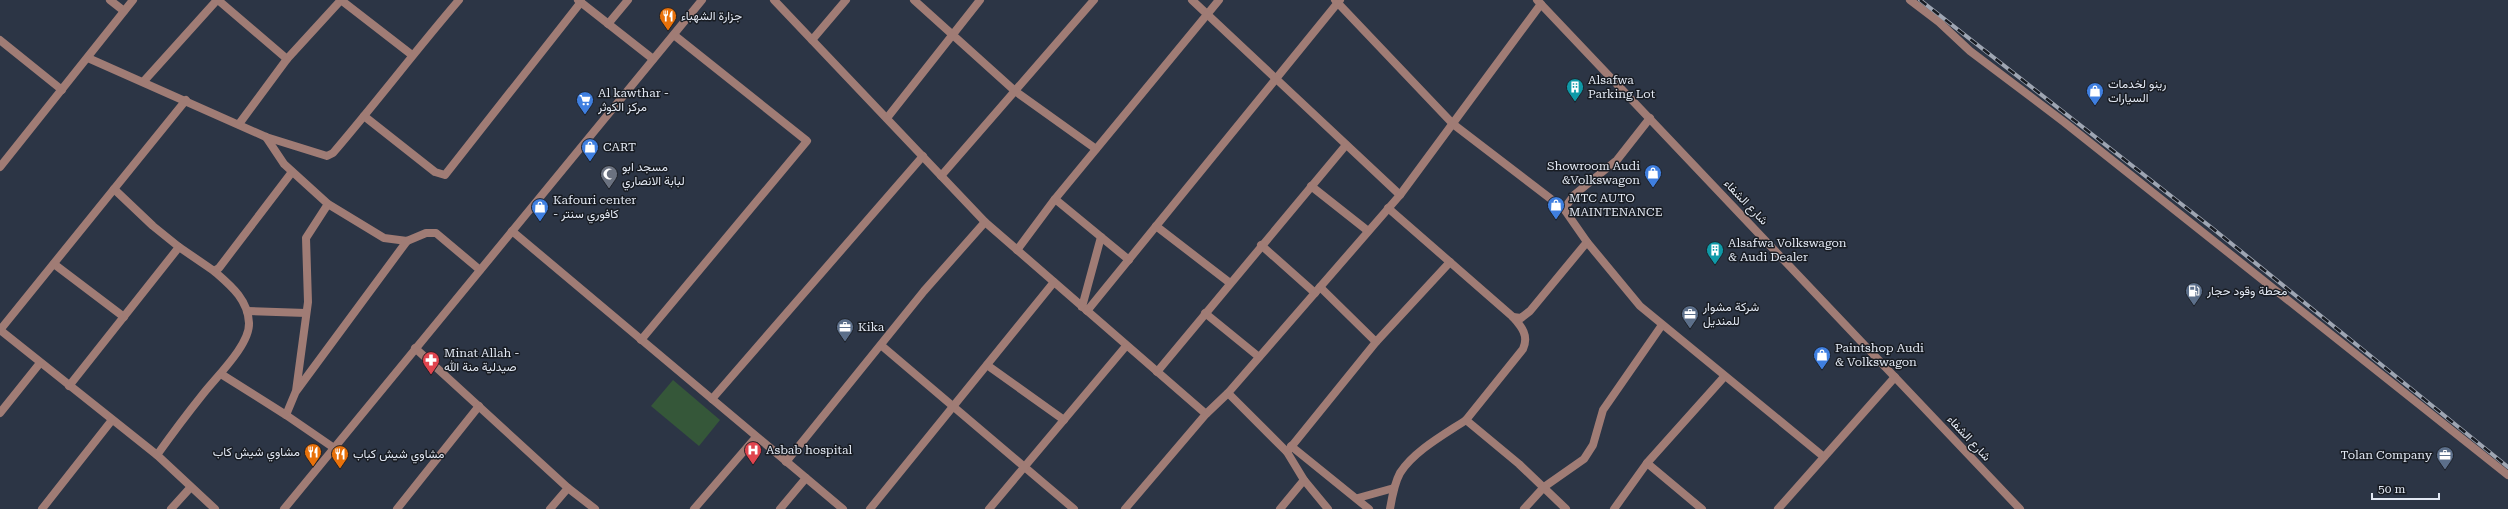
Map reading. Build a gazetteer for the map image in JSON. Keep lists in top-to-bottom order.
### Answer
{
  "streets": {
    "street": ["شارع الشفاء"]
  },
  "places": {
    "restaurant": ["جزارة الشهباء", "مشاوي شيش كاب", "مشاوي شيش كباب"],
    "building": ["Alsafwa Parking Lot", "Alsafwa Volkswagon & Audi Dealer"],
    "shop": [
      "رينو لخدمات السيارات",
      "CART",
      "Showroom Audi &Volkswagon",
      "MTC AUTO MAINTENANCE",
      "Kafouri center - كافوري سنتر",
      "Paintshop Audi & Volkswagon"
    ],
    "supermarket": ["Al kawthar - مركز الكوثر"],
    "mosque": ["مسجد ابو لبابة الانصاري"],
    "fuel station": ["محطة وقود حجار"],
    "office": ["شركة مشوار للمنديل", "Kika", "Tolan Company"],
    "pharmacy": ["Minat Allah - صيدلية منة الله"],
    "hospital": ["Asbab hospital"]
  },
  "scale_bar": "50 m"
}
